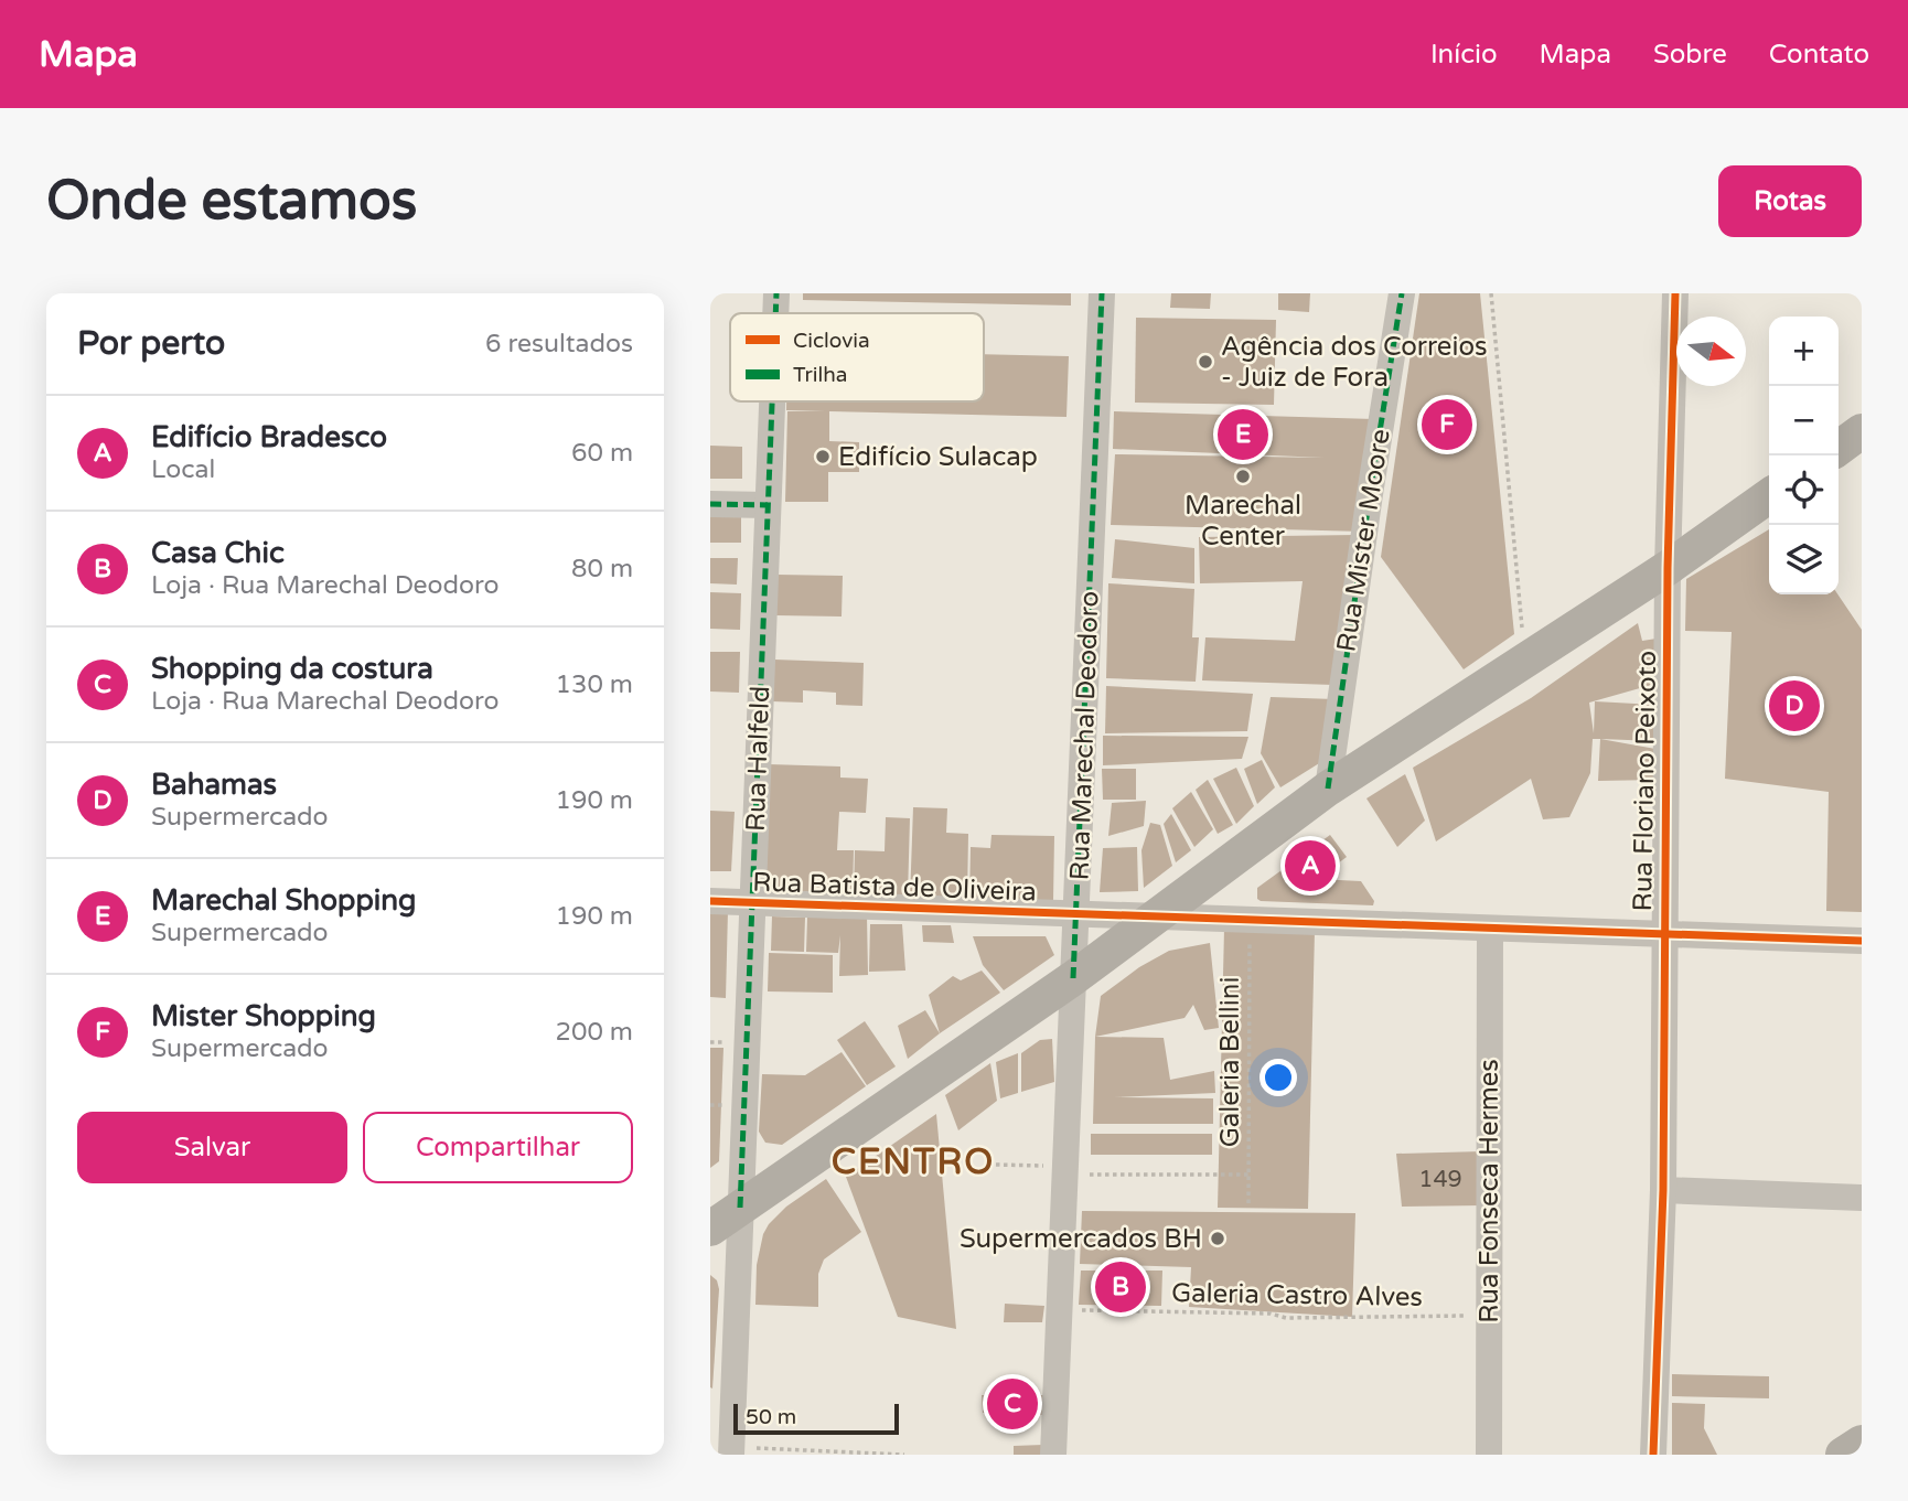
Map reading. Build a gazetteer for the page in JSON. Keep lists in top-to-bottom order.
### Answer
{
  "streets": {
    "street": [
      "Rua Mister Moore",
      "Rua Marechal Deodoro",
      "Rua Halfeld",
      "Rua Floriano Peixoto",
      "Rua Batista de Oliveira",
      "Rua Fonseca Hermes"
    ],
    "path": ["Galeria Bellini", "Galeria Castro Alves"]
  },
  "crossings": [
    ["Rua Marechal Deodoro", "Rua Batista de Oliveira"],
    ["Rua Marechal Deodoro", "Galeria Castro Alves"],
    ["Rua Halfeld", "Rua Batista de Oliveira"],
    ["Rua Fonseca Hermes", "Galeria Castro Alves"]
  ],
  "districts": ["CENTRO"],
  "places": [
    "Agência dos Correios - Juiz de Fora",
    "Edifício Sulacap",
    "Marechal Center",
    "Supermercados BH"
  ],
  "house_numbers": ["149"],
  "legend": ["Ciclovia", "Trilha"],
  "scale_bar": "50 m",
  "north": "right",
  "page": {
    "header": "Mapa",
    "nav": [
      "Início",
      "Mapa",
      "Sobre",
      "Contato"
    ],
    "buttons": [
      "Rotas",
      ["Salvar", "Compartilhar"]
    ],
    "title": "Onde estamos",
    "heading": ["Por perto", "6 resultados"],
    "map_buttons": ["+", "−"],
    "list": [
      {
        "mark": "A",
        "name": "Edifício Bradesco",
        "note": "Local",
        "value": "60 m"
      },
      {
        "mark": "B",
        "name": "Casa Chic",
        "note": "Loja · Rua Marechal Deodoro",
        "value": "80 m"
      },
      {
        "mark": "C",
        "name": "Shopping da costura",
        "note": "Loja · Rua Marechal Deodoro",
        "value": "130 m"
      },
      {
        "mark": "D",
        "name": "Bahamas",
        "note": "Supermercado",
        "value": "190 m"
      },
      {
        "mark": "E",
        "name": "Marechal Shopping",
        "note": "Supermercado",
        "value": "190 m"
      },
      {
        "mark": "F",
        "name": "Mister Shopping",
        "note": "Supermercado",
        "value": "200 m"
      }
    ],
    "pins": [
      "F",
      "E",
      "D",
      "A",
      "B",
      "C"
    ],
    "scale": "50 m"
  }
}
